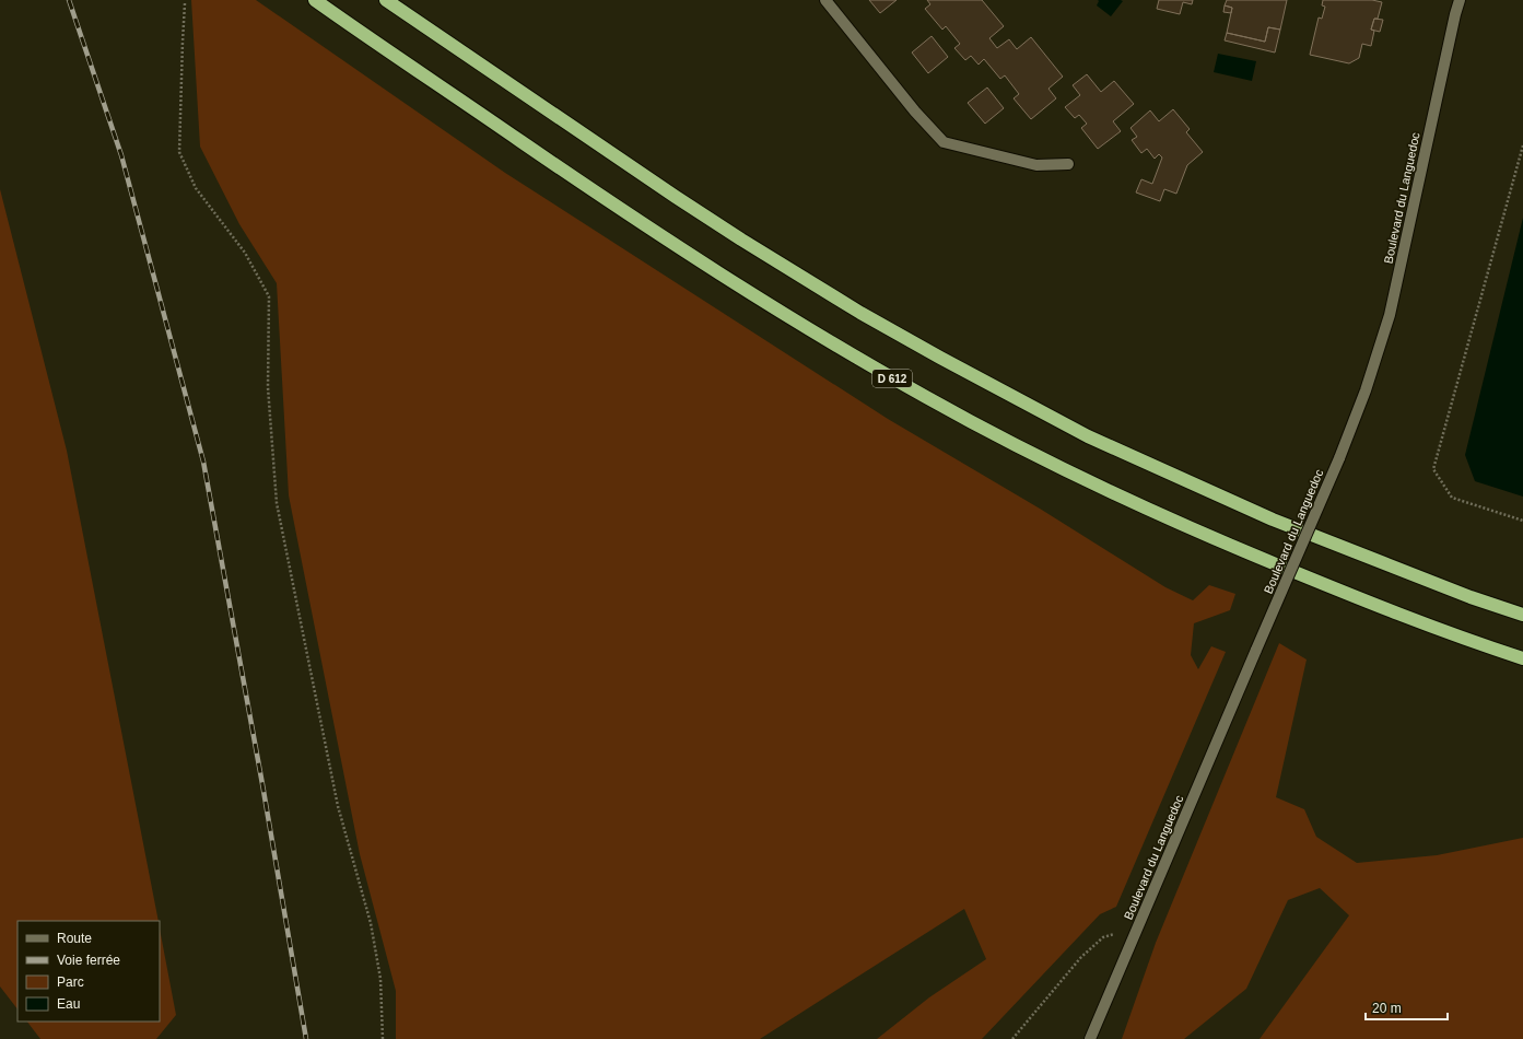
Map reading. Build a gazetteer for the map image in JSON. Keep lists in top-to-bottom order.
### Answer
{
  "streets": {
    "highway": ["D 612"],
    "street": ["Boulevard du Languedoc"]
  },
  "legend": [
    "Route",
    "Voie ferrée",
    "Parc",
    "Eau"
  ],
  "scale_bar": "20 m"
}
